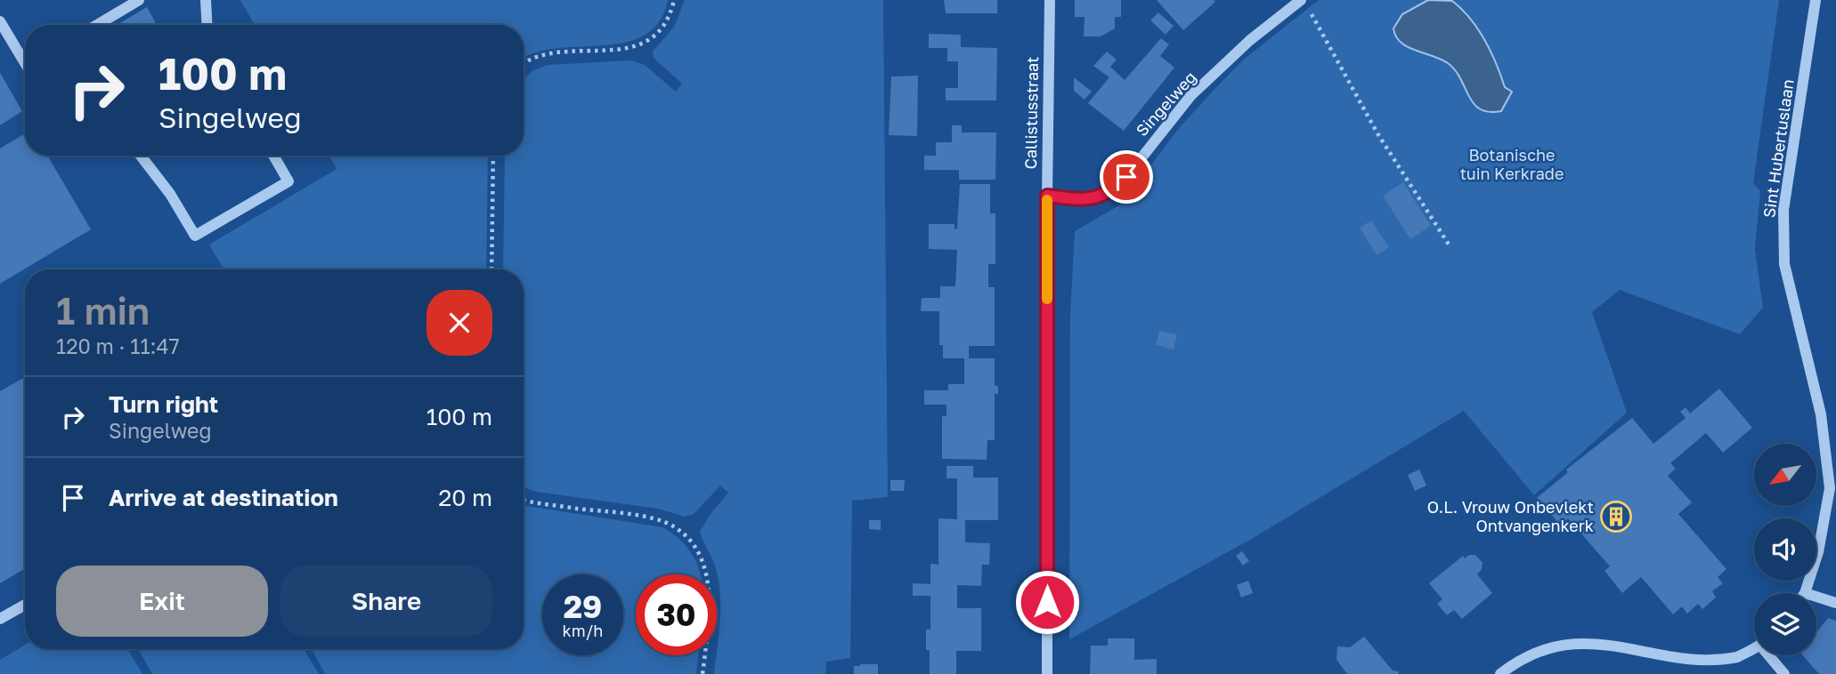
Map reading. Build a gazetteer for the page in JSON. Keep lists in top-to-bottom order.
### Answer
{
  "streets": {
    "street": ["Singelweg", "Callistusstraat", "Sint Hubertuslaan"]
  },
  "crossings": [
    ["Singelweg", "Callistusstraat"]
  ],
  "parks": ["Botanische tuin Kerkrade"],
  "places": {
    "building": ["O.L. Vrouw Onbevlekt Ontvangenkerk"]
  },
  "north": "bottom left",
  "page": {
    "turn": ["100 m", "Singelweg"],
    "heading": ["1 min", "120 m · 11:47"],
    "list": [
      {
        "name": "Turn right",
        "note": "Singelweg",
        "value": "100 m"
      },
      {
        "name": "Arrive at destination",
        "value": "20 m"
      }
    ],
    "buttons": ["Exit", "Share"],
    "speed": "29 km/h",
    "limit": "30"
  }
}
